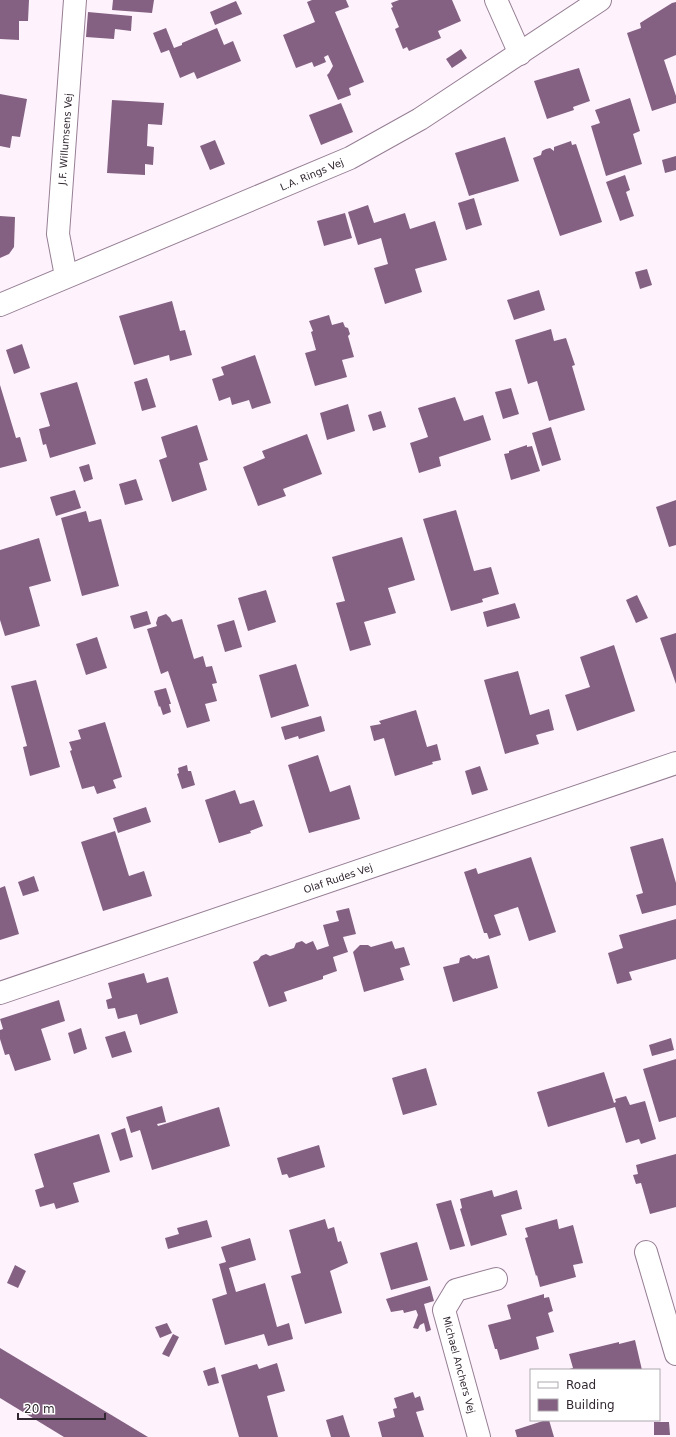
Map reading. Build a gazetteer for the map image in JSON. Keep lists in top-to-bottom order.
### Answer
{
  "streets": {
    "street": [
      "J.F. Willumsens Vej",
      "L.A. Rings Vej",
      "Olaf Rudes Vej",
      "Michael Anchers Vej"
    ]
  },
  "crossings": [
    ["J.F. Willumsens Vej", "L.A. Rings Vej"]
  ],
  "legend": ["Road", "Building"],
  "scale_bar": "20 m"
}
